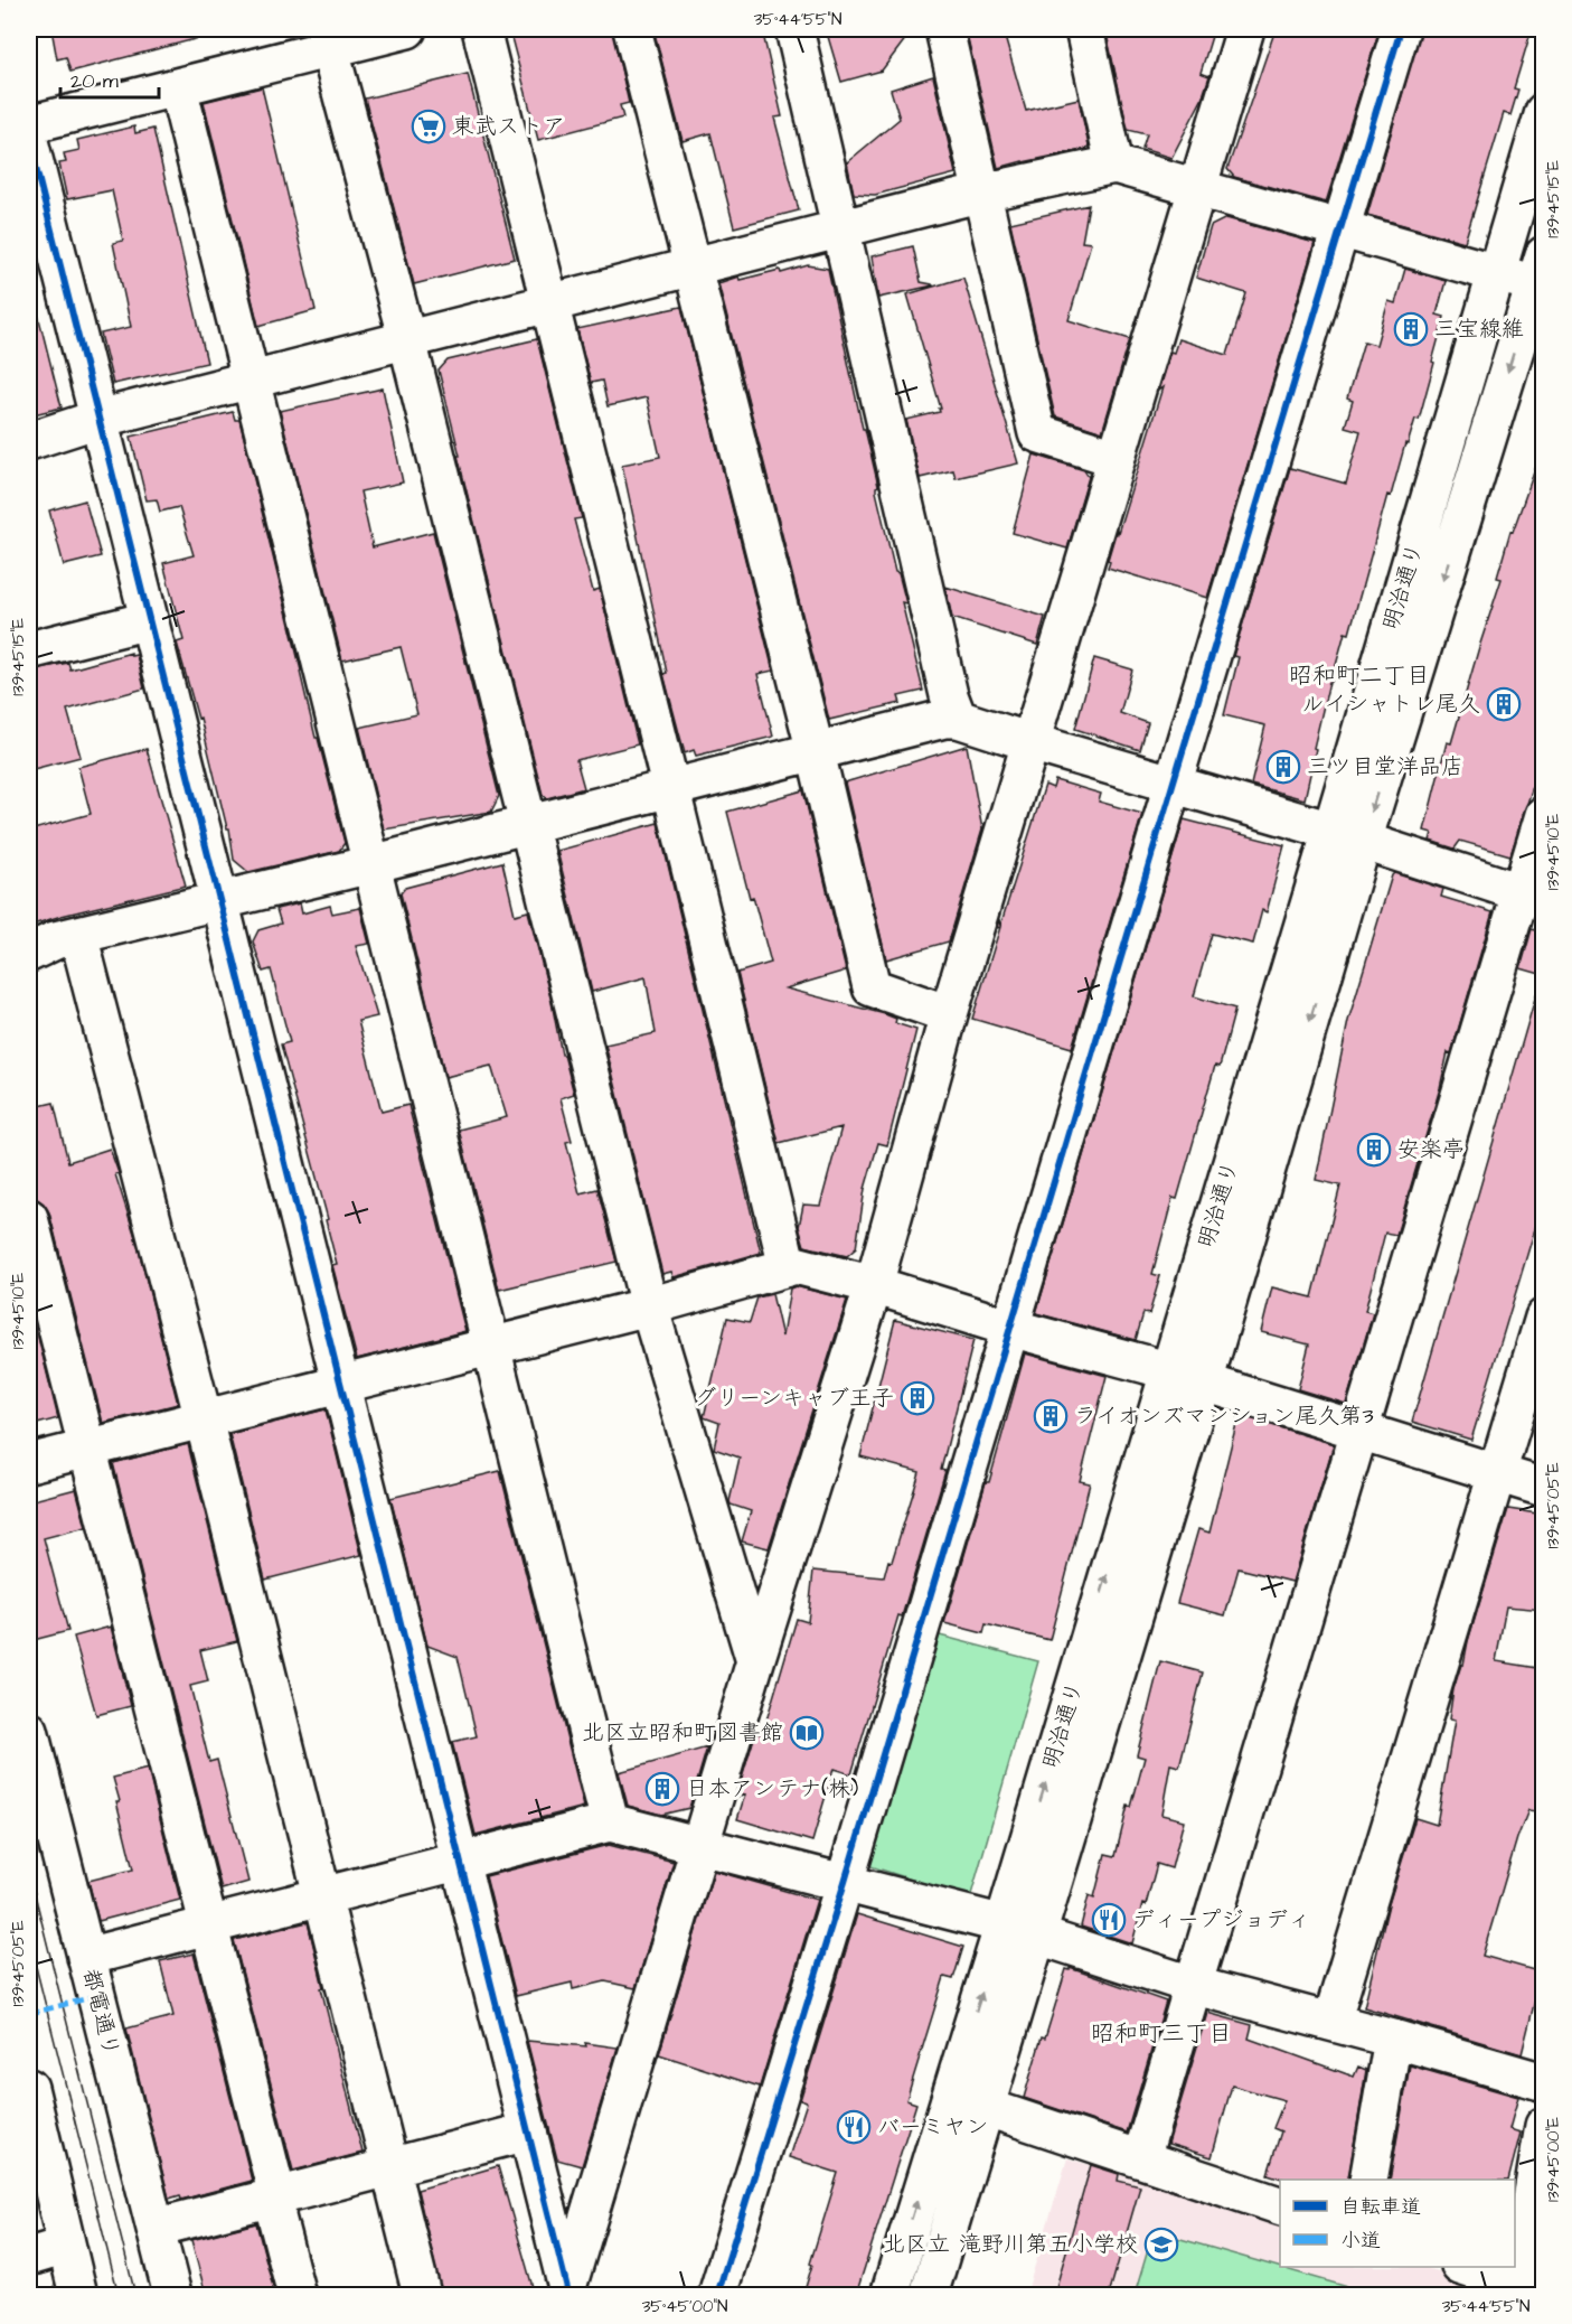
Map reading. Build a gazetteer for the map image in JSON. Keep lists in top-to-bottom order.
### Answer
{
  "streets": {
    "street": ["明治通り", "都電通り"]
  },
  "districts": ["昭和町二丁目", "昭和町三丁目"],
  "places": {
    "supermarket": ["東武ストア"],
    "building": [
      "三宝線維",
      "ルイシャトレ尾久",
      "三ツ目堂洋品店",
      "安楽亭",
      "グリーンキャブ王子",
      "ライオンズマンション尾久第3",
      "日本アンテナ(株)"
    ],
    "library": ["北区立昭和町図書館"],
    "restaurant": ["ディープジョディ", "バーミヤン"],
    "school or university": ["北区立 滝野川第五小学校"]
  },
  "legend": ["自転車道", "小道"],
  "scale_bar": "20 m",
  "coordinates": [
    "35°44'55\"N",
    "139°45'15\"E",
    "139°45'10\"E",
    "139°45'05\"E",
    "139°45'00\"E",
    "35°45'00\"N"
  ]
}
